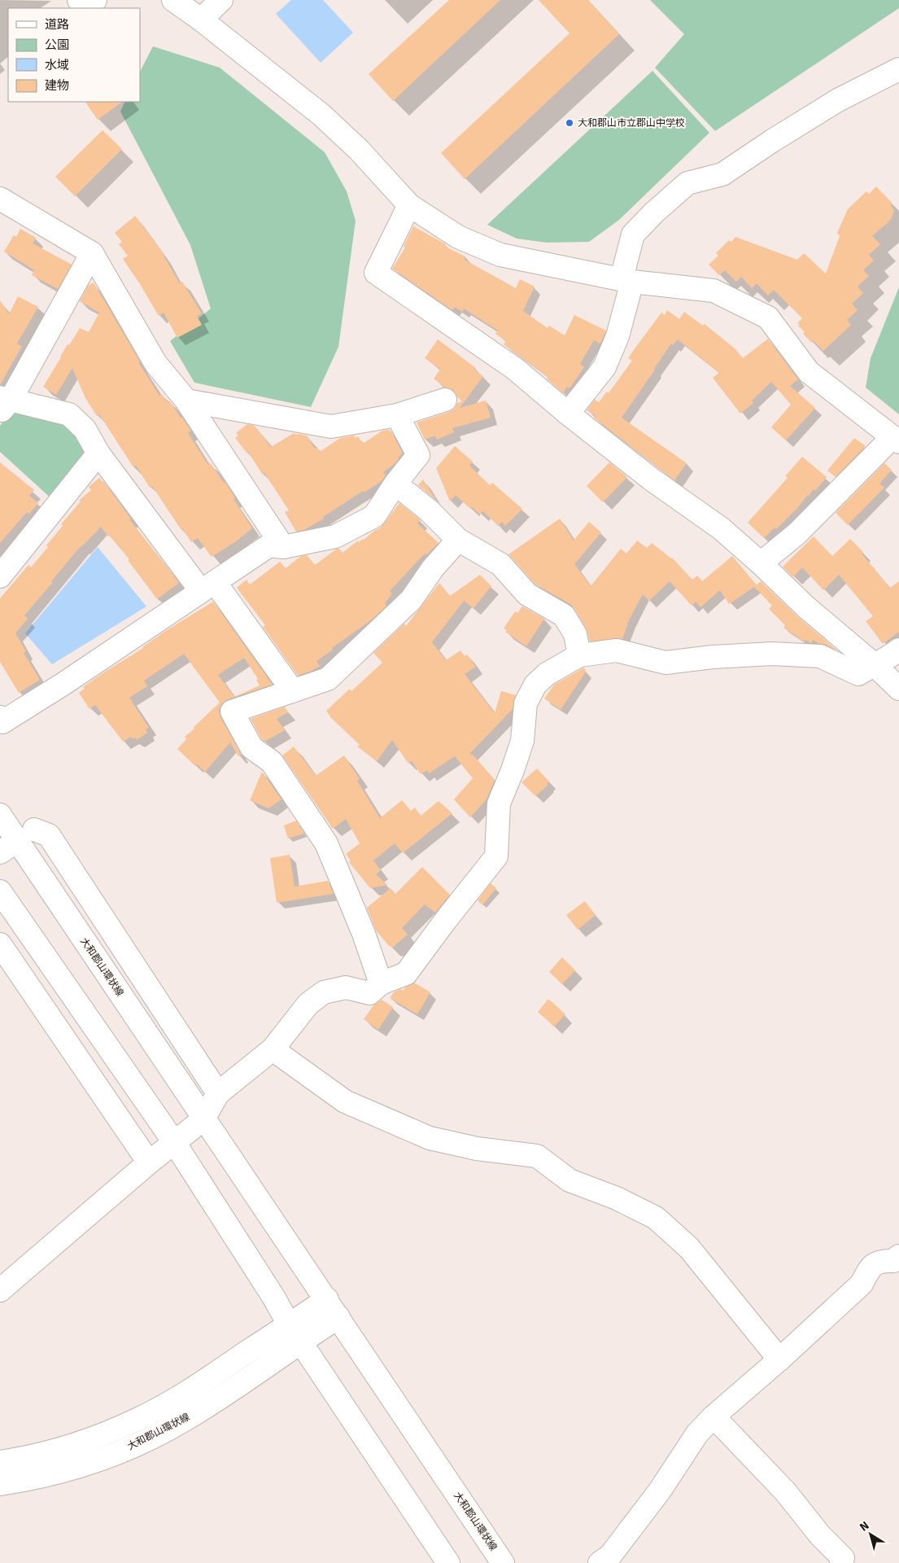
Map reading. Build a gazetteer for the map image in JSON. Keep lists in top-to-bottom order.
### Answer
{
  "streets": {
    "street": ["大和郡山環状線"]
  },
  "places": ["大和郡山市立郡山中学校"],
  "legend": [
    "道路",
    "公園",
    "水域",
    "建物"
  ],
  "north": "top left"
}
